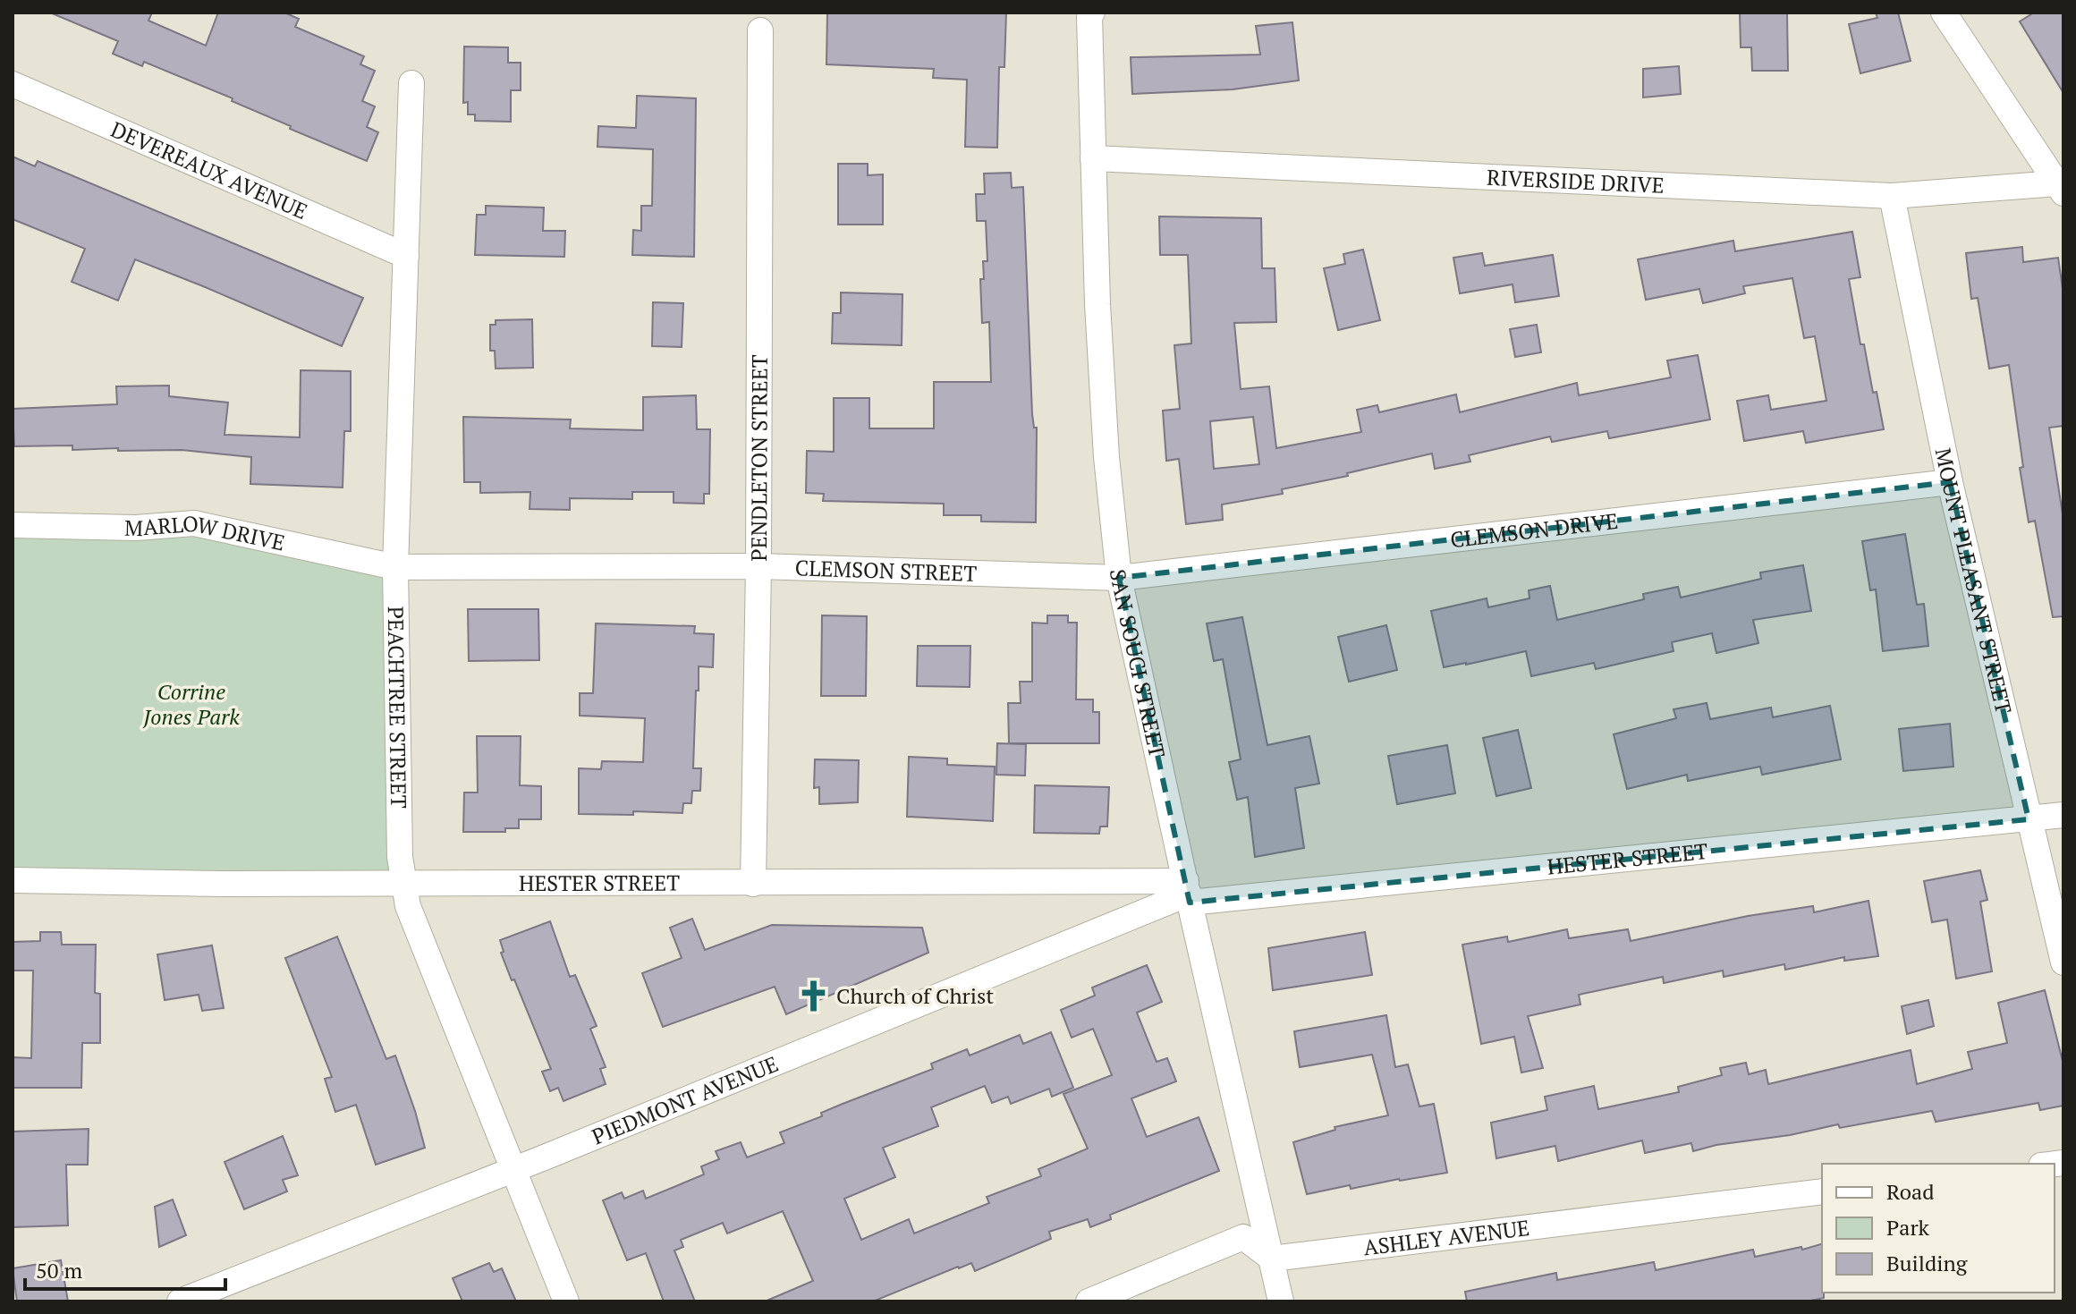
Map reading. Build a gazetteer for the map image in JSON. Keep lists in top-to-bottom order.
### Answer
{
  "streets": {
    "street": [
      "DEVEREAUX AVENUE",
      "RIVERSIDE DRIVE",
      "PENDLETON STREET",
      "CLEMSON DRIVE",
      "MARLOW DRIVE",
      "CLEMSON STREET",
      "MOUNT PLEASANT STREET",
      "SAN SOUCI STREET",
      "PEACHTREE STREET",
      "HESTER STREET",
      "PIEDMONT AVENUE",
      "ASHLEY AVENUE"
    ]
  },
  "crossings": [
    ["DEVEREAUX AVENUE", "PEACHTREE STREET"],
    ["RIVERSIDE DRIVE", "MOUNT PLEASANT STREET"],
    ["RIVERSIDE DRIVE", "SAN SOUCI STREET"],
    ["PENDLETON STREET", "CLEMSON STREET"],
    ["PENDLETON STREET", "HESTER STREET"],
    ["CLEMSON DRIVE", "CLEMSON STREET"],
    ["CLEMSON DRIVE", "MOUNT PLEASANT STREET"],
    ["CLEMSON DRIVE", "SAN SOUCI STREET"],
    ["MARLOW DRIVE", "CLEMSON STREET"],
    ["MARLOW DRIVE", "PEACHTREE STREET"],
    ["CLEMSON STREET", "SAN SOUCI STREET"],
    ["CLEMSON STREET", "PEACHTREE STREET"],
    ["MOUNT PLEASANT STREET", "HESTER STREET"],
    ["SAN SOUCI STREET", "HESTER STREET"],
    ["SAN SOUCI STREET", "PIEDMONT AVENUE"],
    ["SAN SOUCI STREET", "ASHLEY AVENUE"],
    ["PEACHTREE STREET", "HESTER STREET"],
    ["PEACHTREE STREET", "PIEDMONT AVENUE"],
    ["HESTER STREET", "PIEDMONT AVENUE"]
  ],
  "parks": ["Corrine Jones Park"],
  "places": {
    "church": ["Church of Christ"]
  },
  "legend": ["Road", "Park", "Building"],
  "scale_bar": "50 m"
}
